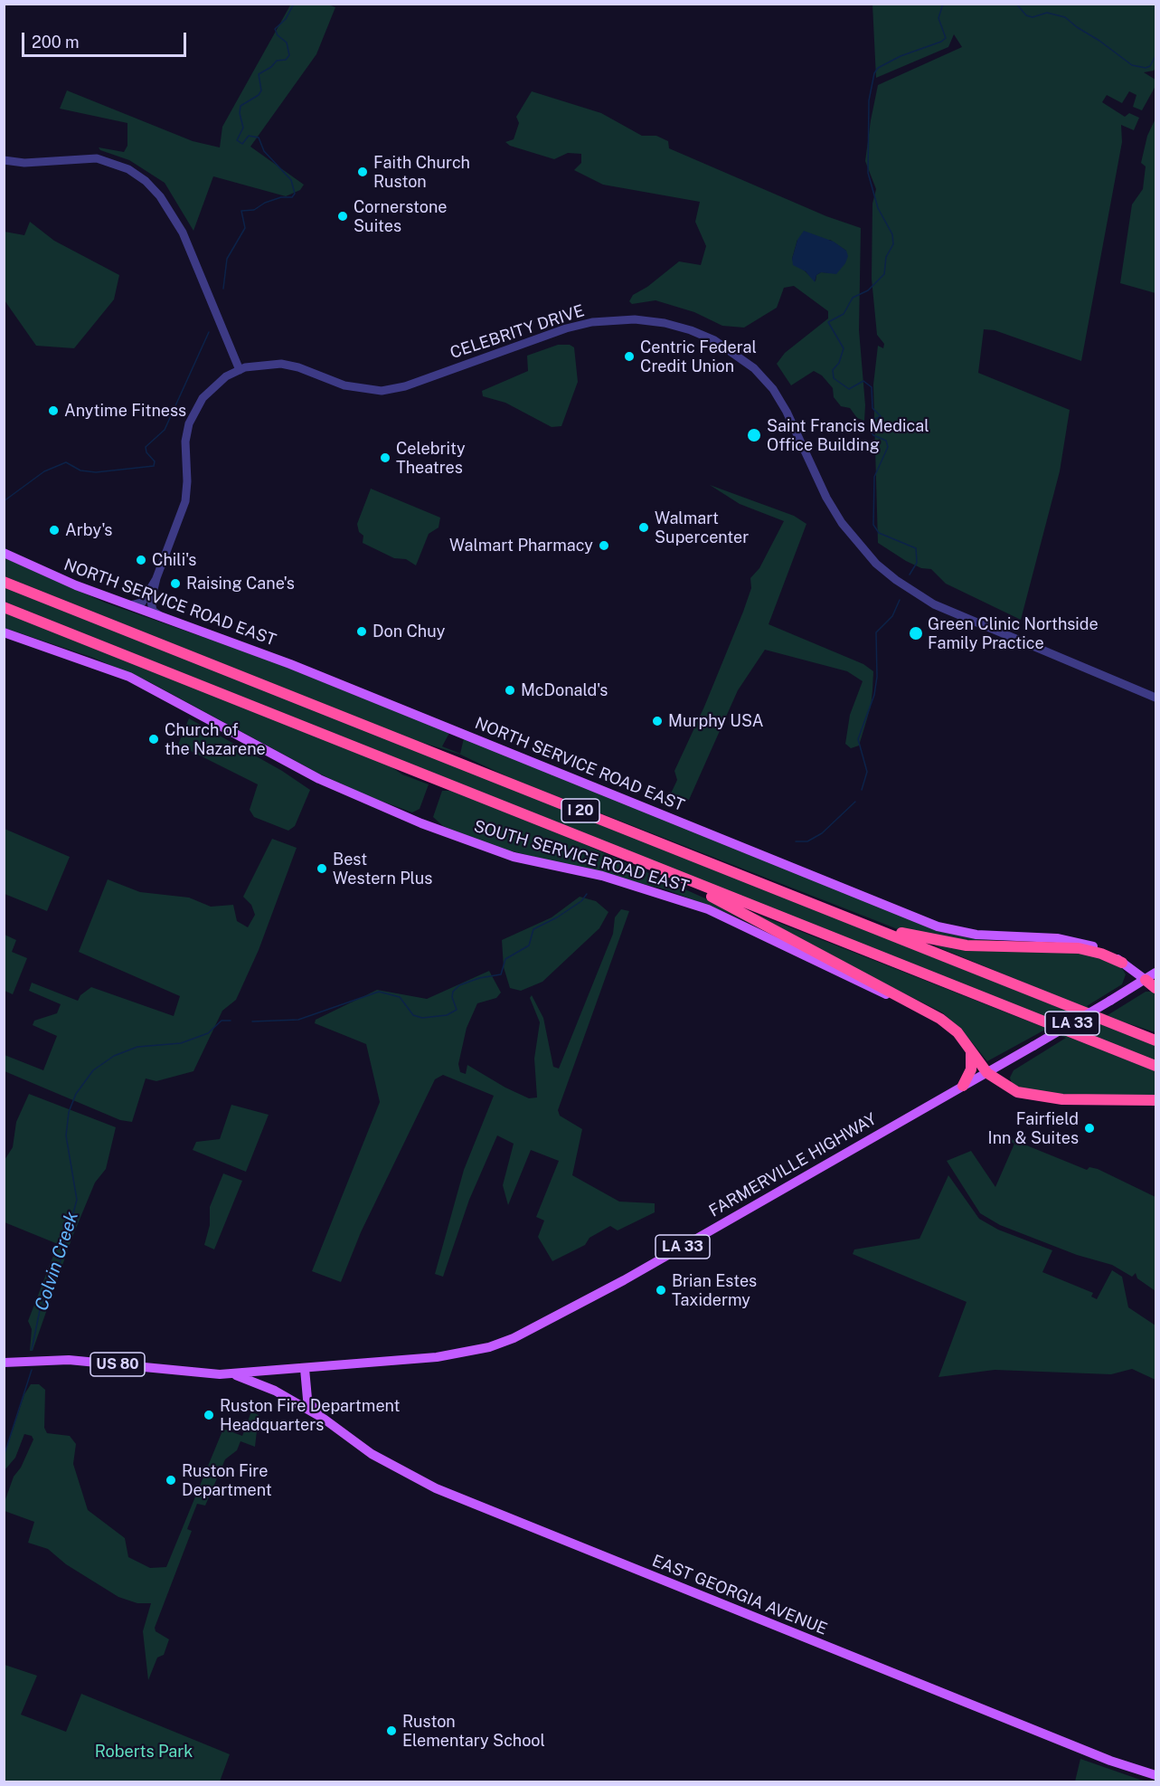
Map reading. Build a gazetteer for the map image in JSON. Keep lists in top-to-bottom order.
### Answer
{
  "streets": {
    "highway": ["I 20"],
    "main road": [
      "NORTH SERVICE ROAD EAST",
      "SOUTH SERVICE ROAD EAST",
      "LA 33",
      "FARMERVILLE HIGHWAY",
      "US 80",
      "EAST GEORGIA AVENUE"
    ],
    "street": ["CELEBRITY DRIVE"]
  },
  "crossings": [
    ["NORTH SERVICE ROAD EAST", "FARMERVILLE HIGHWAY"],
    ["FARMERVILLE HIGHWAY", "US 80"]
  ],
  "water": ["Colvin Creek"],
  "parks": ["Roberts Park"],
  "places": [
    "Faith Church Ruston",
    "Cornerstone Suites",
    "Centric Federal Credit Union",
    "Anytime Fitness",
    "Saint Francis Medical Office Building",
    "Celebrity Theatres",
    "Walmart Supercenter",
    "Arby's",
    "Walmart Pharmacy",
    "Chili's",
    "Raising Cane's",
    "Don Chuy",
    "Green Clinic Northside Family Practice",
    "McDonald's",
    "Murphy USA",
    "Church of the Nazarene",
    "Best Western Plus",
    "Fairfield Inn & Suites",
    "Brian Estes Taxidermy",
    "Ruston Fire Department Headquarters",
    "Ruston Fire Department",
    "Ruston Elementary School"
  ],
  "scale_bar": "200 m"
}
